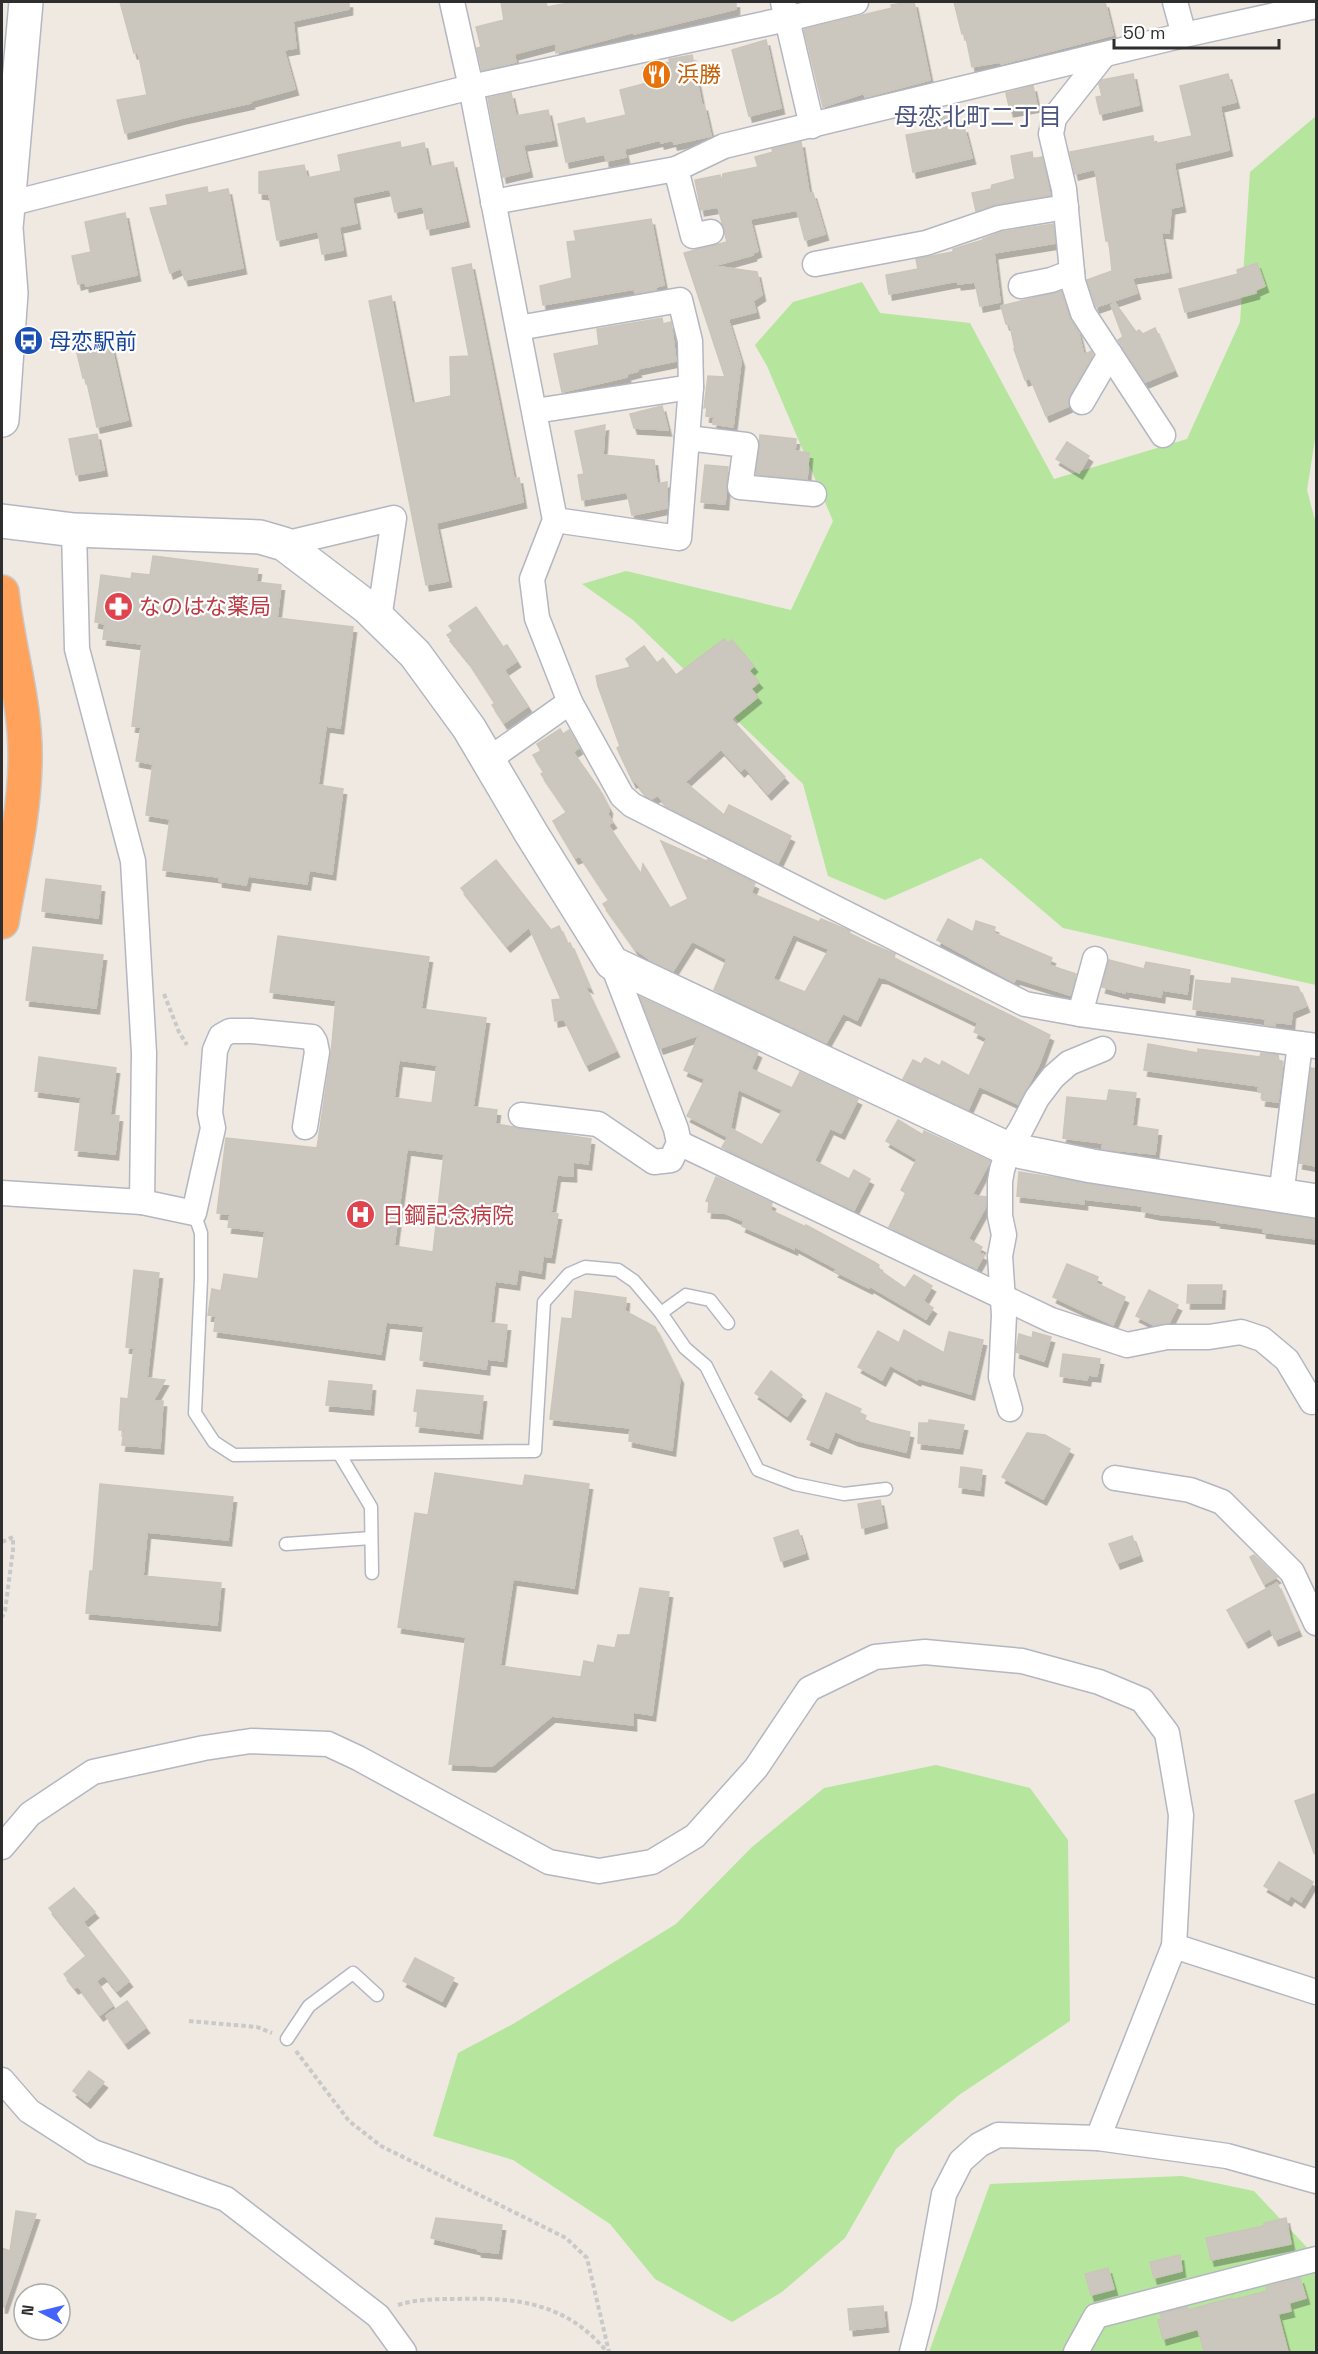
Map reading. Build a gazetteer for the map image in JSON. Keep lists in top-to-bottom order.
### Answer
{
  "districts": ["母恋北町二丁目"],
  "places": {
    "restaurant": ["浜勝"],
    "bus stop": ["母恋駅前"],
    "pharmacy": ["なのはな薬局"],
    "hospital": ["日鋼記念病院"]
  },
  "scale_bar": "50 m",
  "north": "left"
}
